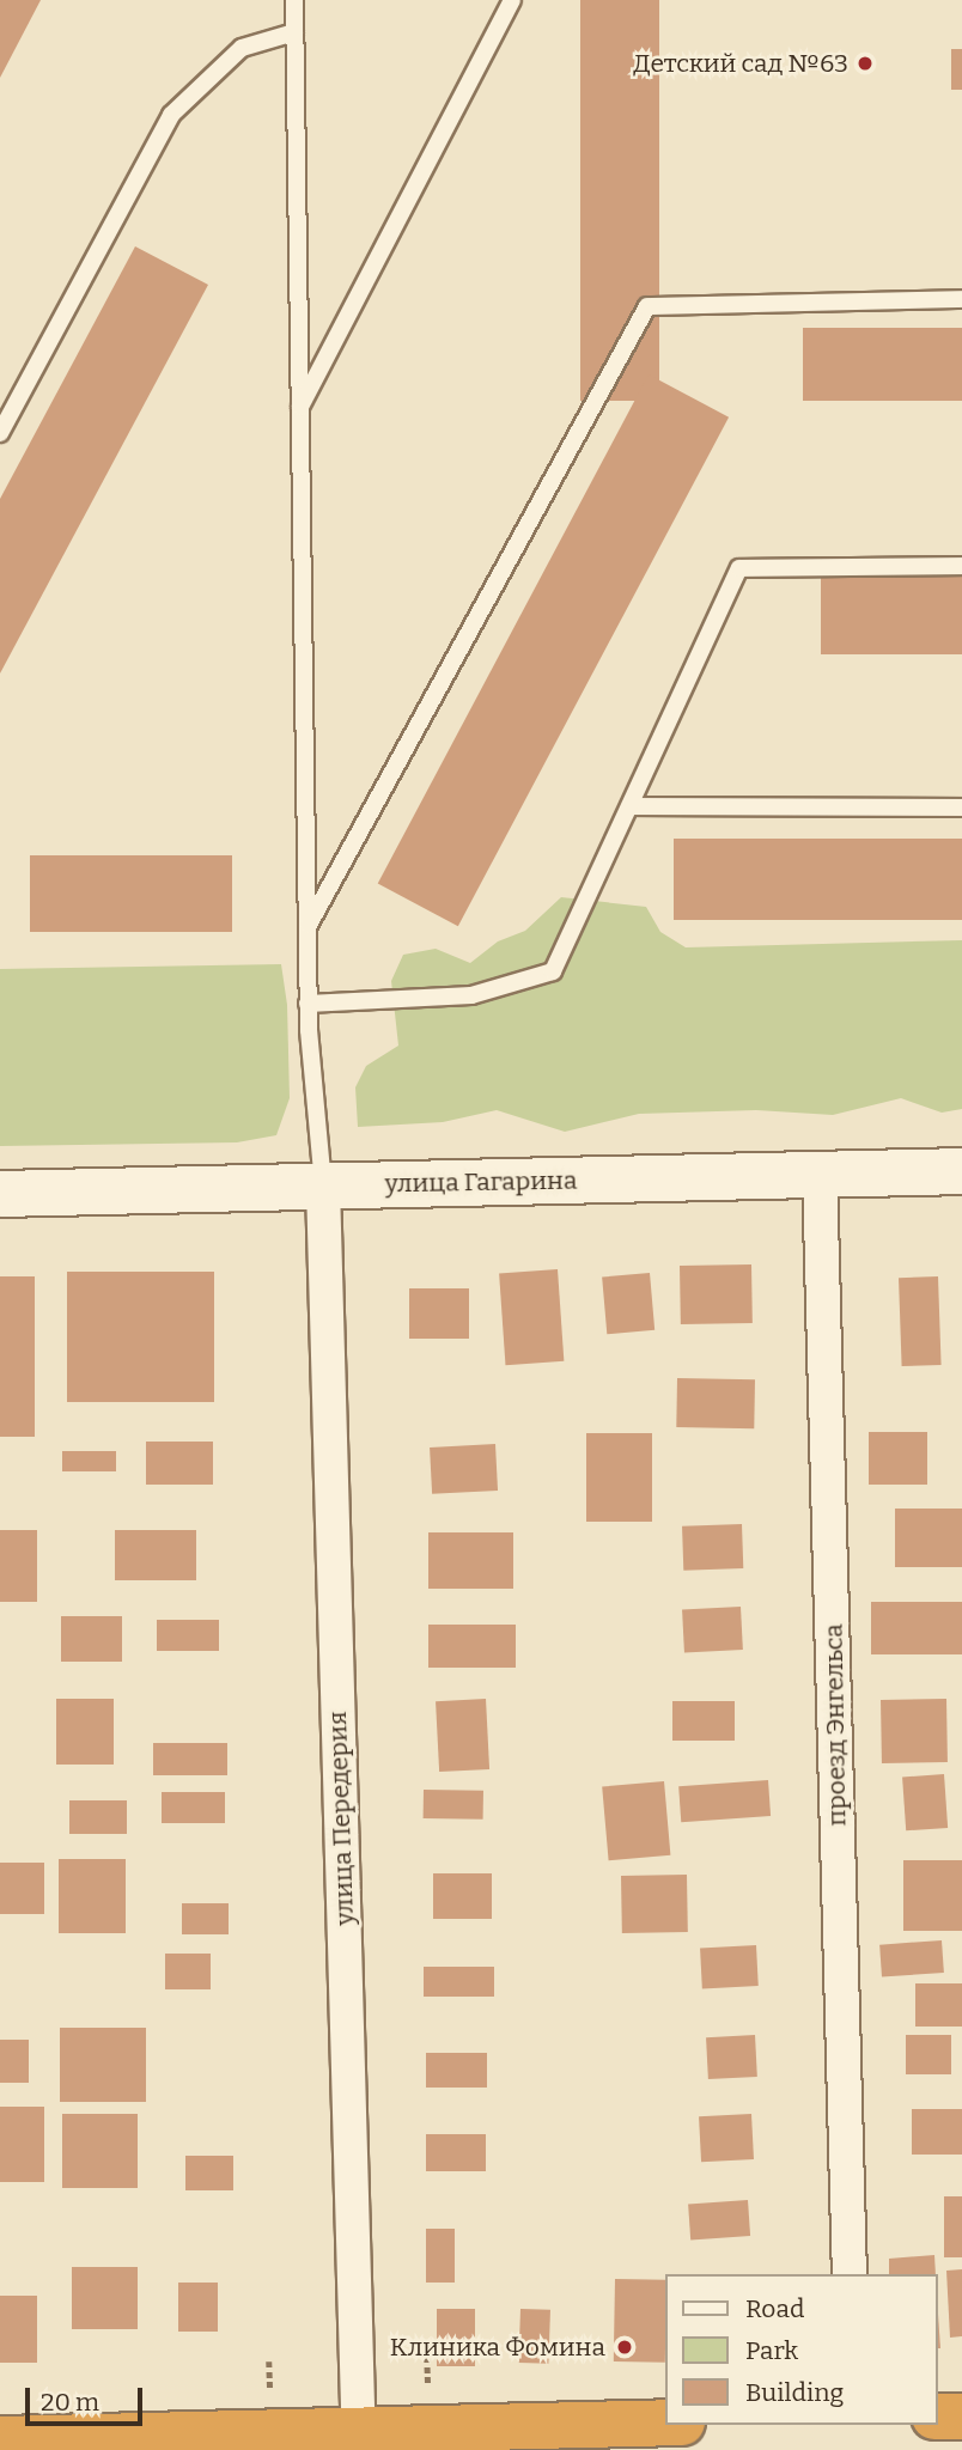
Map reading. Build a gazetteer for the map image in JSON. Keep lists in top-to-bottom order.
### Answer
{
  "streets": {
    "street": ["улица Гагарина", "проезд Энгельса", "улица Передерия"]
  },
  "crossings": [
    ["улица Гагарина", "проезд Энгельса"],
    ["улица Гагарина", "улица Передерия"]
  ],
  "places": ["Детский сад №63", "Клиника Фомина"],
  "legend": ["Road", "Park", "Building"],
  "scale_bar": "20 m"
}
